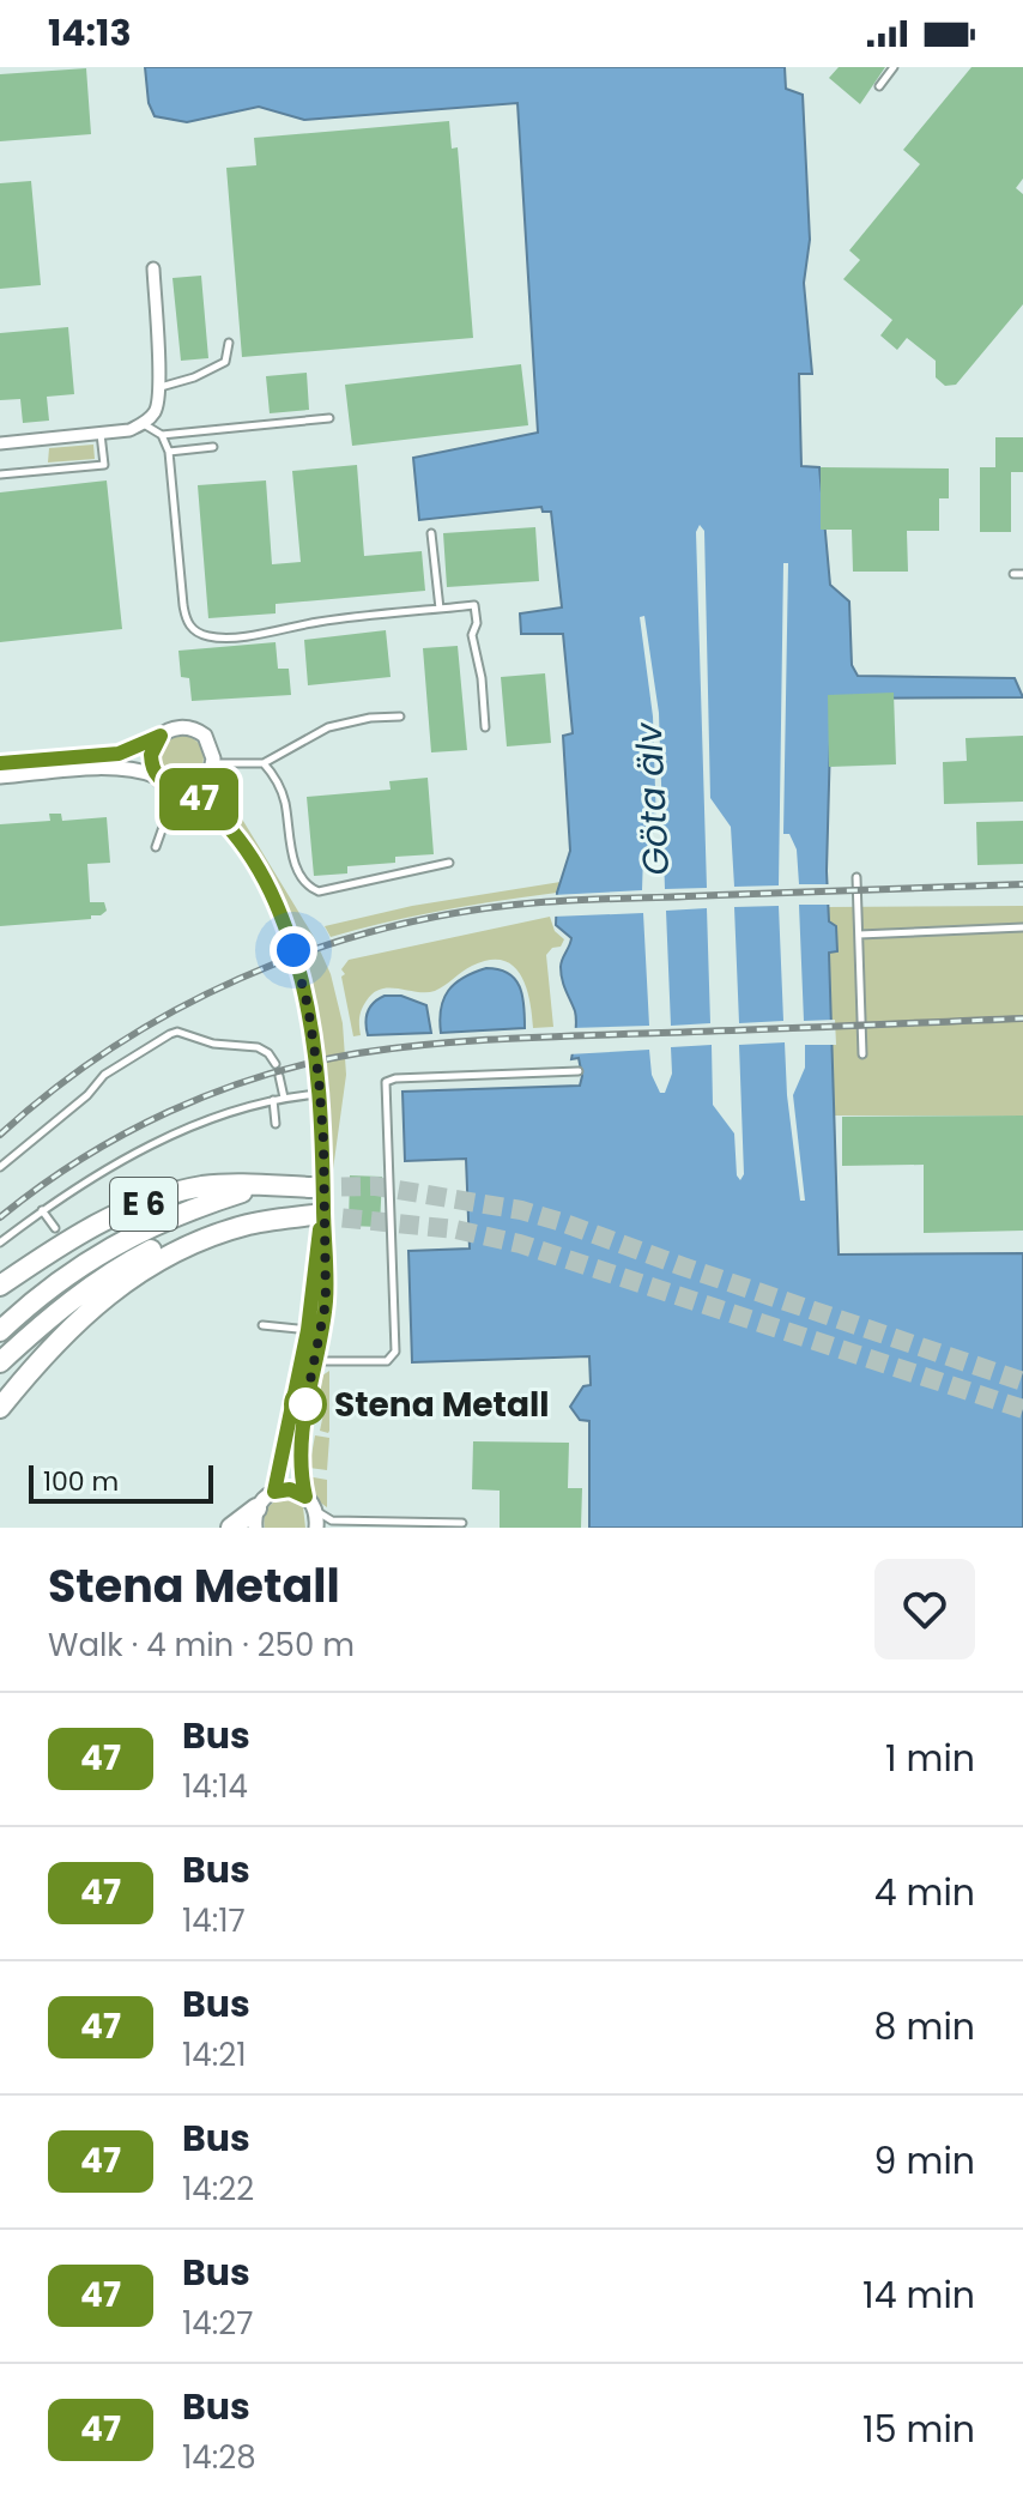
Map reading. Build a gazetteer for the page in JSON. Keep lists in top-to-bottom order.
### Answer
{
  "streets": {
    "highway": ["E 6"]
  },
  "water": ["Göta älv"],
  "places": ["Stena Metall"],
  "lines": ["bus line 47"],
  "scale_bar": "100 m",
  "page": {
    "status": "14:13",
    "on_map": "47",
    "scale": "100 m",
    "heading": ["Stena Metall", "Walk · 4 min · 250 m"],
    "list": [
      {
        "mark": "47",
        "name": "Bus",
        "note": "14:14",
        "value": "1 min"
      },
      {
        "mark": "47",
        "name": "Bus",
        "note": "14:17",
        "value": "4 min"
      },
      {
        "mark": "47",
        "name": "Bus",
        "note": "14:21",
        "value": "8 min"
      },
      {
        "mark": "47",
        "name": "Bus",
        "note": "14:22",
        "value": "9 min"
      },
      {
        "mark": "47",
        "name": "Bus",
        "note": "14:27",
        "value": "14 min"
      },
      {
        "mark": "47",
        "name": "Bus",
        "note": "14:28",
        "value": "15 min"
      }
    ]
  }
}
